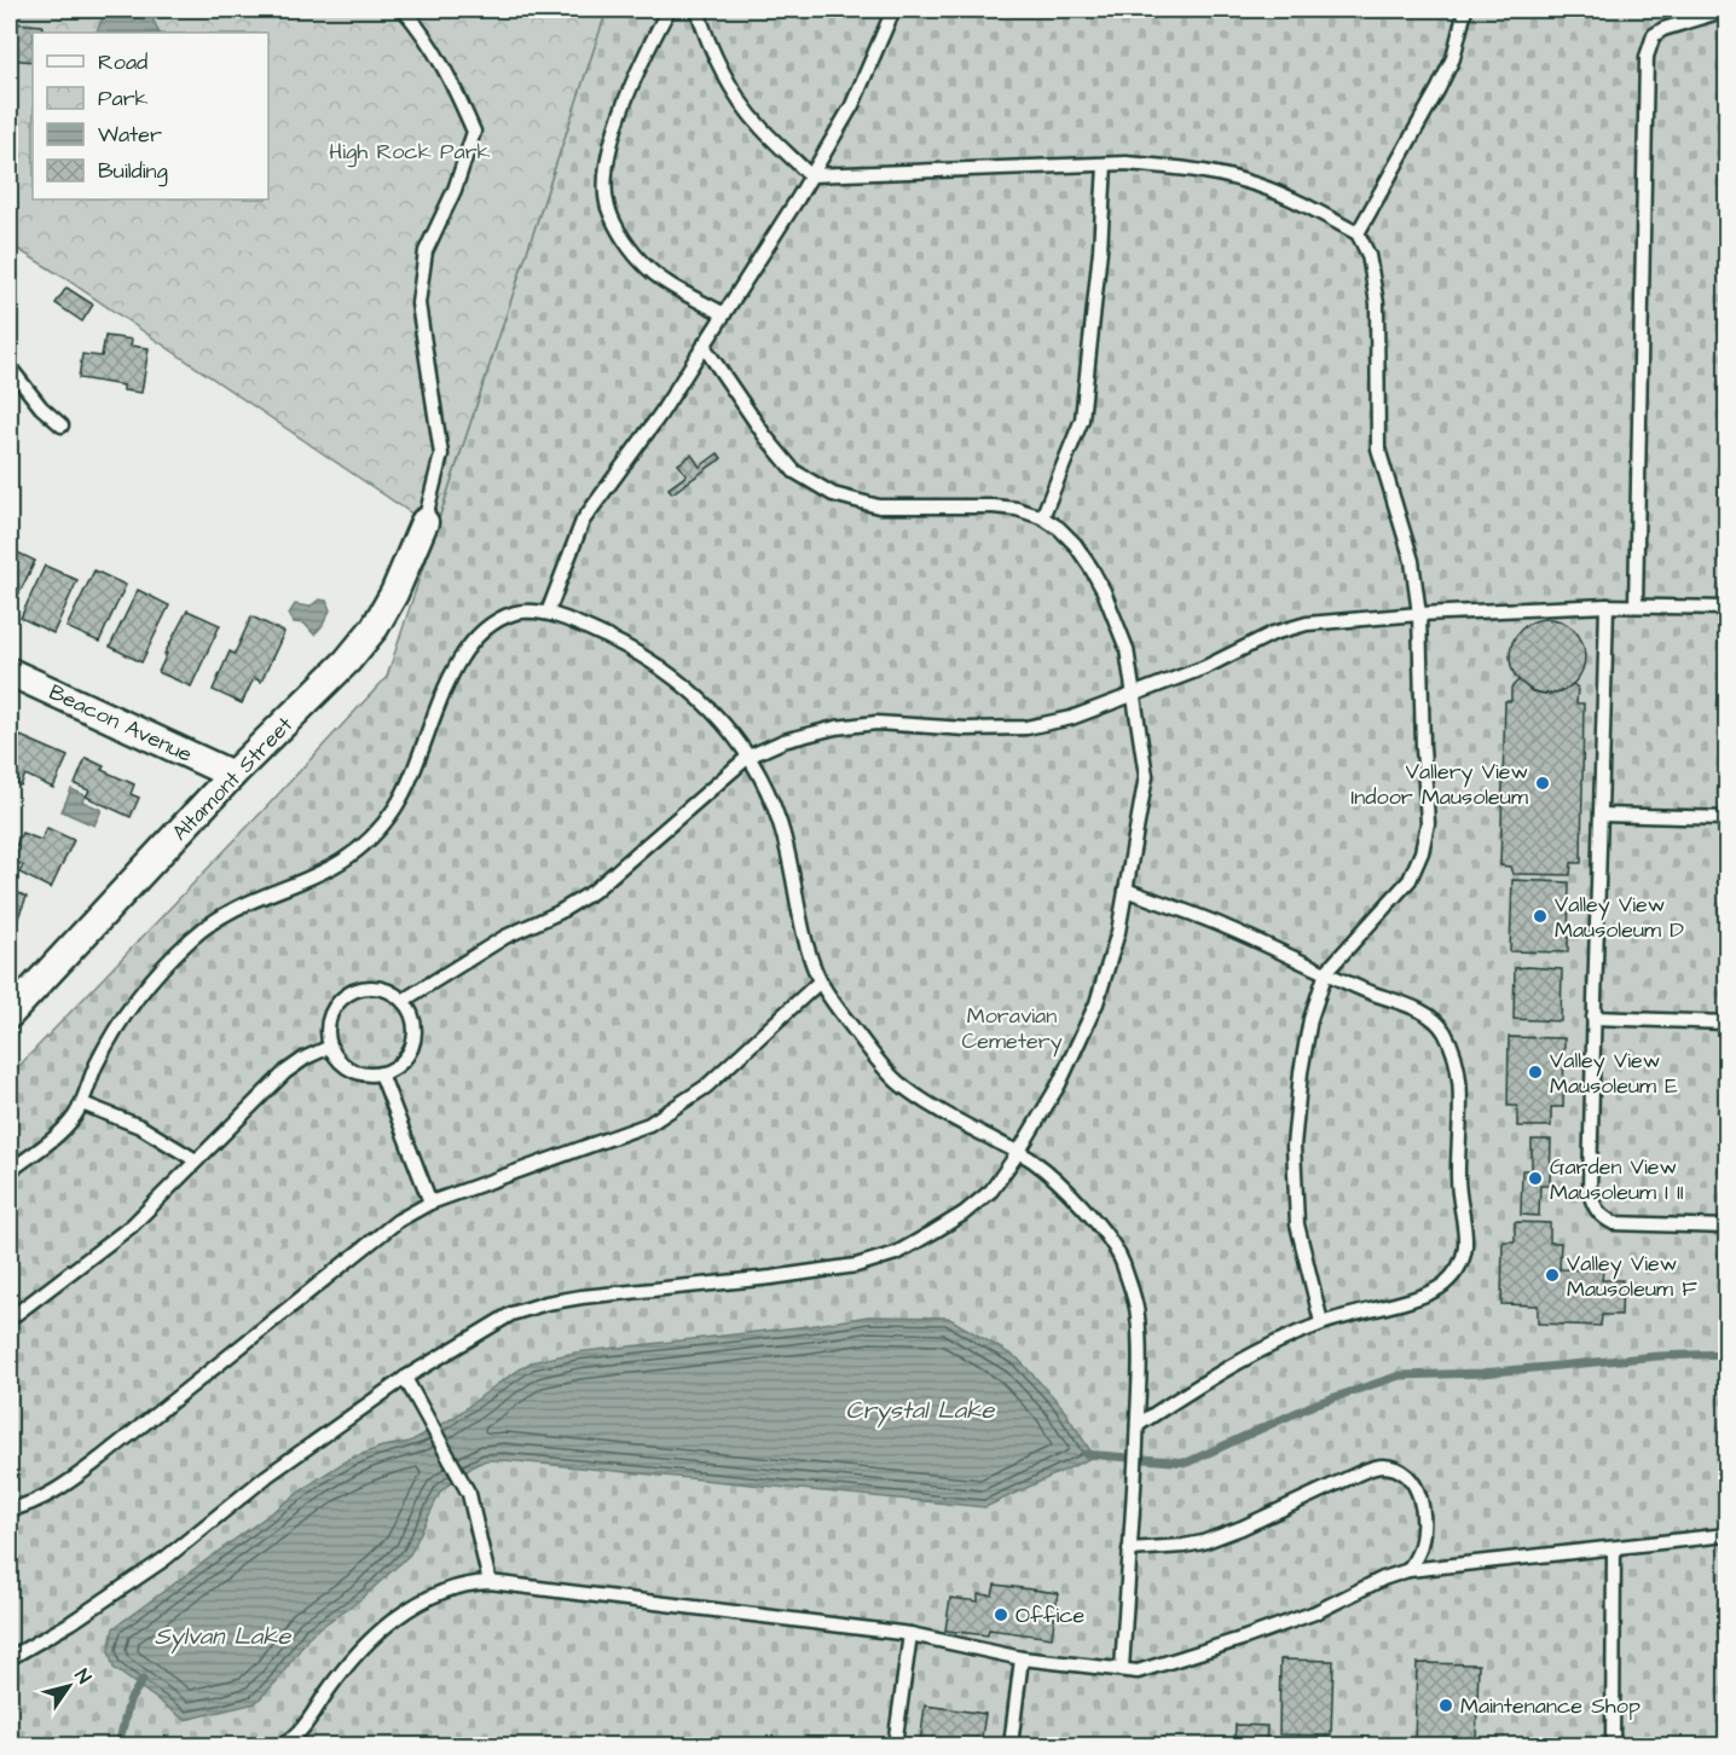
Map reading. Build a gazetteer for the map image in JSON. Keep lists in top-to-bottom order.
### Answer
{
  "streets": {
    "street": ["Beacon Avenue", "Altamont Street"]
  },
  "crossings": [
    ["Beacon Avenue", "Altamont Street"]
  ],
  "water": ["Crystal Lake", "Sylvan Lake"],
  "parks": ["High Rock Park", "Moravian Cemetery"],
  "places": [
    "Vallery View Indoor Mausoleum",
    "Valley View Mausoleum D",
    "Valley View Mausoleum E",
    "Garden View Mausoleum I II",
    "Valley View Mausoleum F",
    "Office",
    "Maintenance Shop"
  ],
  "legend": [
    "Road",
    "Park",
    "Water",
    "Building"
  ],
  "north": "top right"
}
